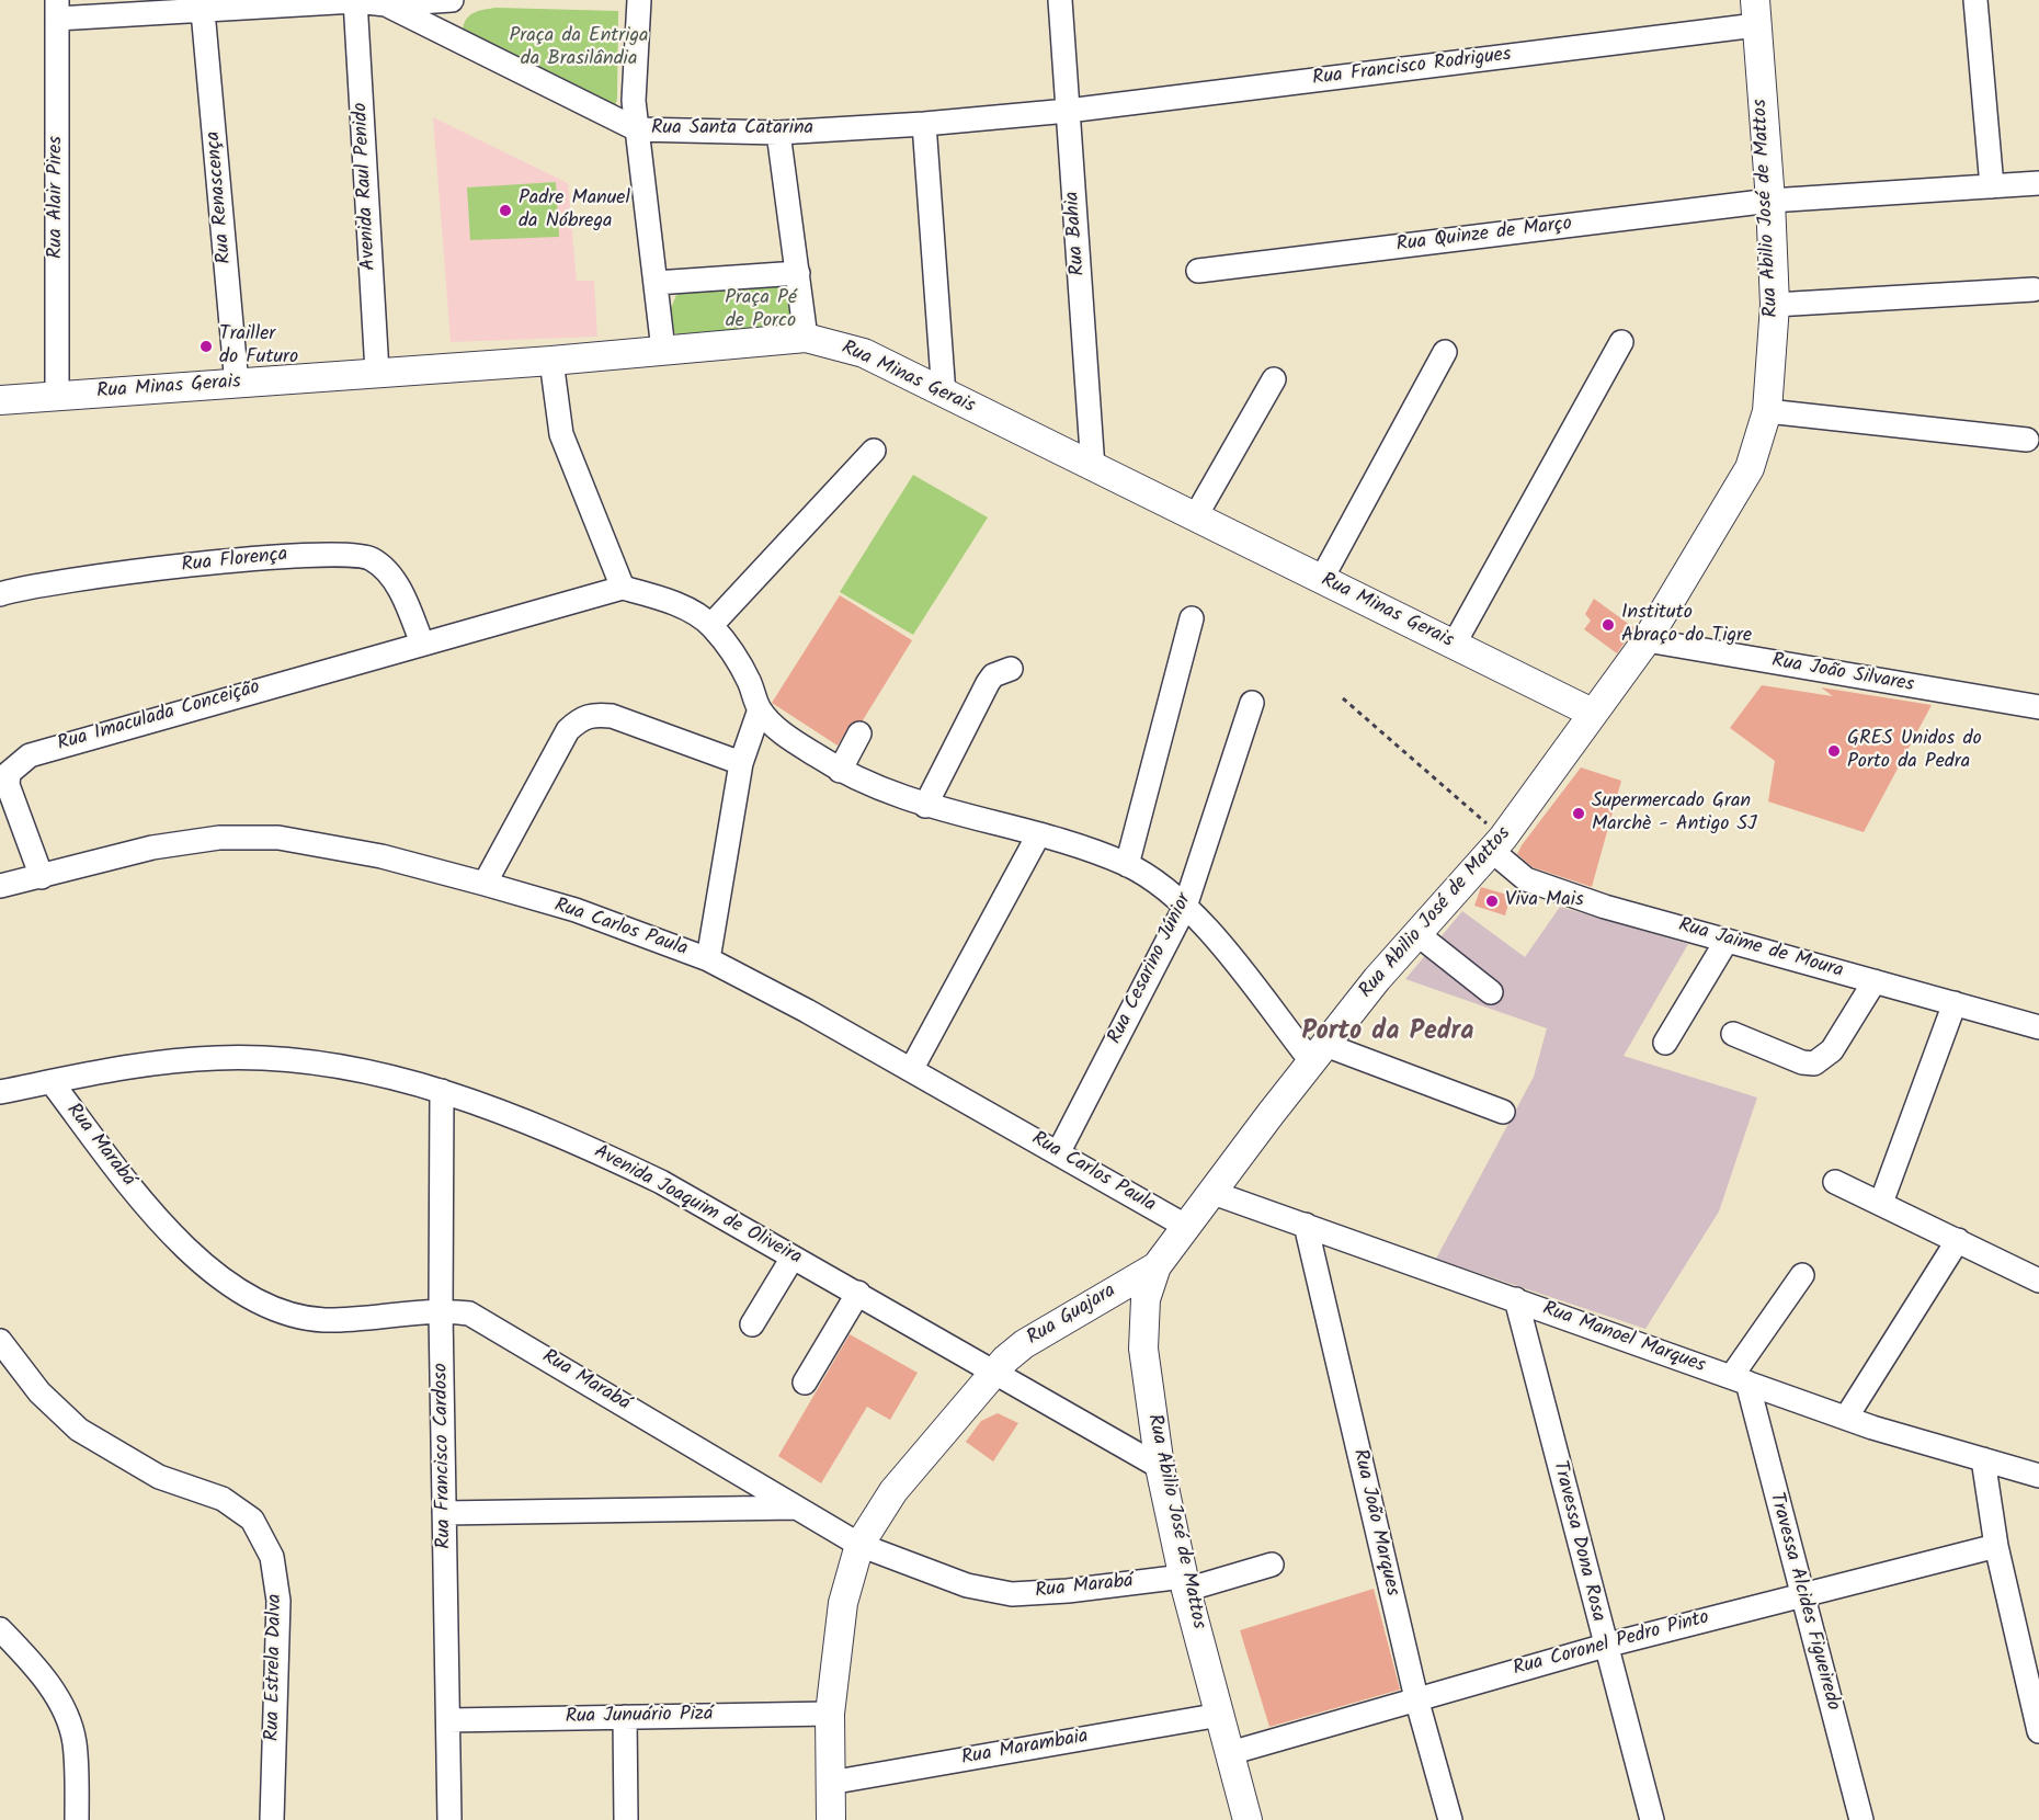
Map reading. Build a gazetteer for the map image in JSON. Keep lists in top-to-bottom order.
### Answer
{
  "streets": {
    "main road": ["Rua Abilio José de Mattos", "Rua Minas Gerais", "Rua Guajara"],
    "street": [
      "Rua Francisco Rodrigues",
      "Rua Santa Catarina",
      "Avenida Raul Penido",
      "Rua Alair Pires",
      "Rua Renascença",
      "Rua Bahia",
      "Rua Quinze de Março",
      "Rua Florença",
      "Rua João Silvares",
      "Rua Imaculada Conceição",
      "Rua Carlos Paula",
      "Rua Jaime de Moura",
      "Rua Cesarino Júnior",
      "Rua Marabá",
      "Avenida Joaquim de Oliveira",
      "Rua Manoel Marques",
      "Rua Francisco Cardoso",
      "Rua João Marques",
      "Travessa Dona Rosa",
      "Travessa Alcides Figueiredo",
      "Rua Coronel Pedro Pinto",
      "Rua Estrela Dalva",
      "Rua Junuário Pizá",
      "Rua Marambaia"
    ]
  },
  "crossings": [
    ["Rua Francisco Rodrigues", "Rua Santa Catarina"],
    ["Rua Francisco Rodrigues", "Rua Abilio José de Mattos"],
    ["Rua Francisco Rodrigues", "Rua Bahia"],
    ["Rua Santa Catarina", "Rua Bahia"],
    ["Avenida Raul Penido", "Rua Minas Gerais"],
    ["Rua Alair Pires", "Rua Minas Gerais"],
    ["Rua Renascença", "Rua Minas Gerais"],
    ["Rua Abilio José de Mattos", "Rua Quinze de Março"],
    ["Rua Abilio José de Mattos", "Rua Minas Gerais"],
    ["Rua Abilio José de Mattos", "Rua João Silvares"],
    ["Rua Abilio José de Mattos", "Rua Carlos Paula"],
    ["Rua Abilio José de Mattos", "Rua Jaime de Moura"],
    ["Rua Abilio José de Mattos", "Rua Marabá"],
    ["Rua Abilio José de Mattos", "Avenida Joaquim de Oliveira"],
    ["Rua Abilio José de Mattos", "Rua Guajara"],
    ["Rua Abilio José de Mattos", "Rua Manoel Marques"],
    ["Rua Abilio José de Mattos", "Rua Coronel Pedro Pinto"],
    ["Rua Abilio José de Mattos", "Rua Marambaia"],
    ["Rua Bahia", "Rua Minas Gerais"],
    ["Rua Florença", "Rua Imaculada Conceição"],
    ["Rua Imaculada Conceição", "Rua Carlos Paula"],
    ["Rua Carlos Paula", "Rua Cesarino Júnior"],
    ["Rua Marabá", "Avenida Joaquim de Oliveira"],
    ["Rua Marabá", "Rua Guajara"],
    ["Rua Marabá", "Rua Francisco Cardoso"],
    ["Avenida Joaquim de Oliveira", "Rua Guajara"],
    ["Avenida Joaquim de Oliveira", "Rua Francisco Cardoso"],
    ["Rua Guajara", "Rua Junuário Pizá"],
    ["Rua Guajara", "Rua Marambaia"],
    ["Rua Manoel Marques", "Rua João Marques"],
    ["Rua Manoel Marques", "Travessa Dona Rosa"],
    ["Rua Manoel Marques", "Travessa Alcides Figueiredo"],
    ["Rua Francisco Cardoso", "Rua Junuário Pizá"],
    ["Rua João Marques", "Rua Coronel Pedro Pinto"],
    ["Travessa Dona Rosa", "Rua Coronel Pedro Pinto"],
    ["Travessa Alcides Figueiredo", "Rua Coronel Pedro Pinto"]
  ],
  "districts": ["Porto da Pedra"],
  "parks": ["Praça da Entriga da Brasilândia", "Praça Pé de Porco"],
  "places": [
    "Padre Manuel da Nóbrega",
    "Trailler do Futuro",
    "Instituto Abraço do Tigre",
    "GRES Unidos do Porto da Pedra",
    "Supermercado Gran Marchè - Antigo SJ",
    "Viva Mais"
  ]
}
